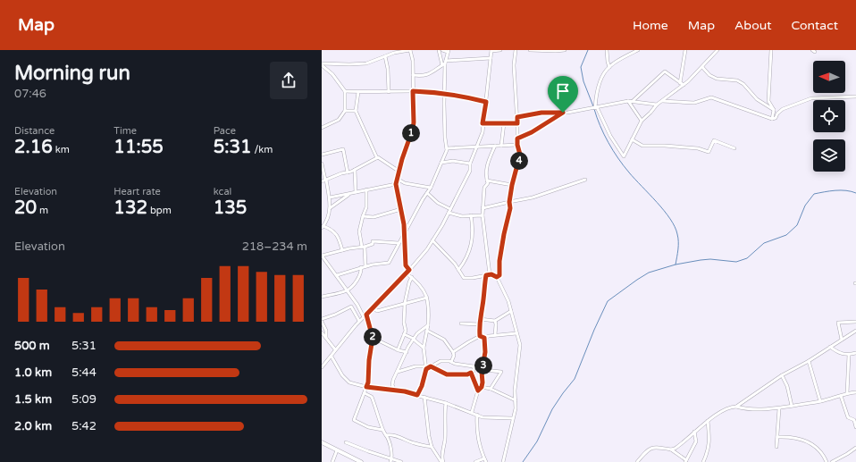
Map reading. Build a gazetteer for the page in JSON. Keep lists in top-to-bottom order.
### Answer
{
  "north": "left",
  "page": {
    "header": "Map",
    "nav": [
      "Home",
      "Map",
      "About",
      "Contact"
    ],
    "heading": ["Morning run", "07:46"],
    "stats": [
      ["Distance", "2.16 km"],
      ["Time", "11:55"],
      ["Pace", "5:31 /km"],
      ["Elevation", "20 m"],
      ["Heart rate", "132 bpm"],
      ["kcal", "135"]
    ],
    "pins": [
      "1",
      "4",
      "2",
      "3"
    ],
    "chart": ["Elevation", "218–234 m"],
    "list": [
      {
        "name": "500 m",
        "note": "5:31"
      },
      {
        "name": "1.0 km",
        "note": "5:44"
      },
      {
        "name": "1.5 km",
        "note": "5:09"
      },
      {
        "name": "2.0 km",
        "note": "5:42"
      }
    ]
  }
}
